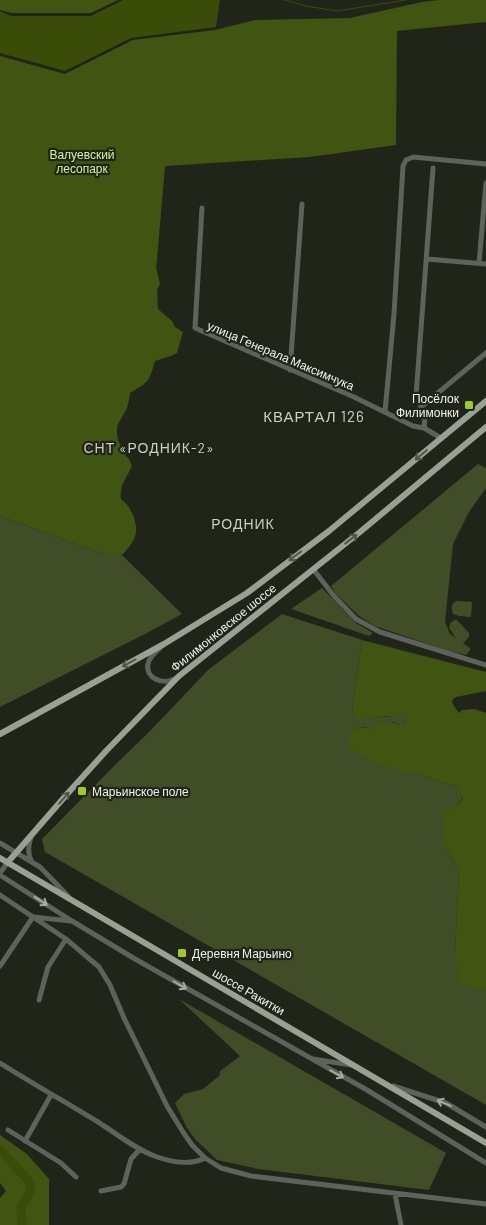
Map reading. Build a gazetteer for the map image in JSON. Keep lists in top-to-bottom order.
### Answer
{
  "streets": {
    "main road": ["Филимонковское шоссе", "шоссе Ракитки"],
    "street": ["улица Генерала Максимчука"]
  },
  "crossings": [
    ["улица Генерала Максимчука", "Филимонковское шоссе"],
    ["Филимонковское шоссе", "шоссе Ракитки"]
  ],
  "districts": ["КВАРТАЛ 126", "СНТ «РОДНИК-2»", "РОДНИК"],
  "parks": ["Валуевский лесопарк"],
  "places": {
    "transit": ["Посёлок Филимонки", "Марьинское поле", "Деревня Марьино"]
  }
}
